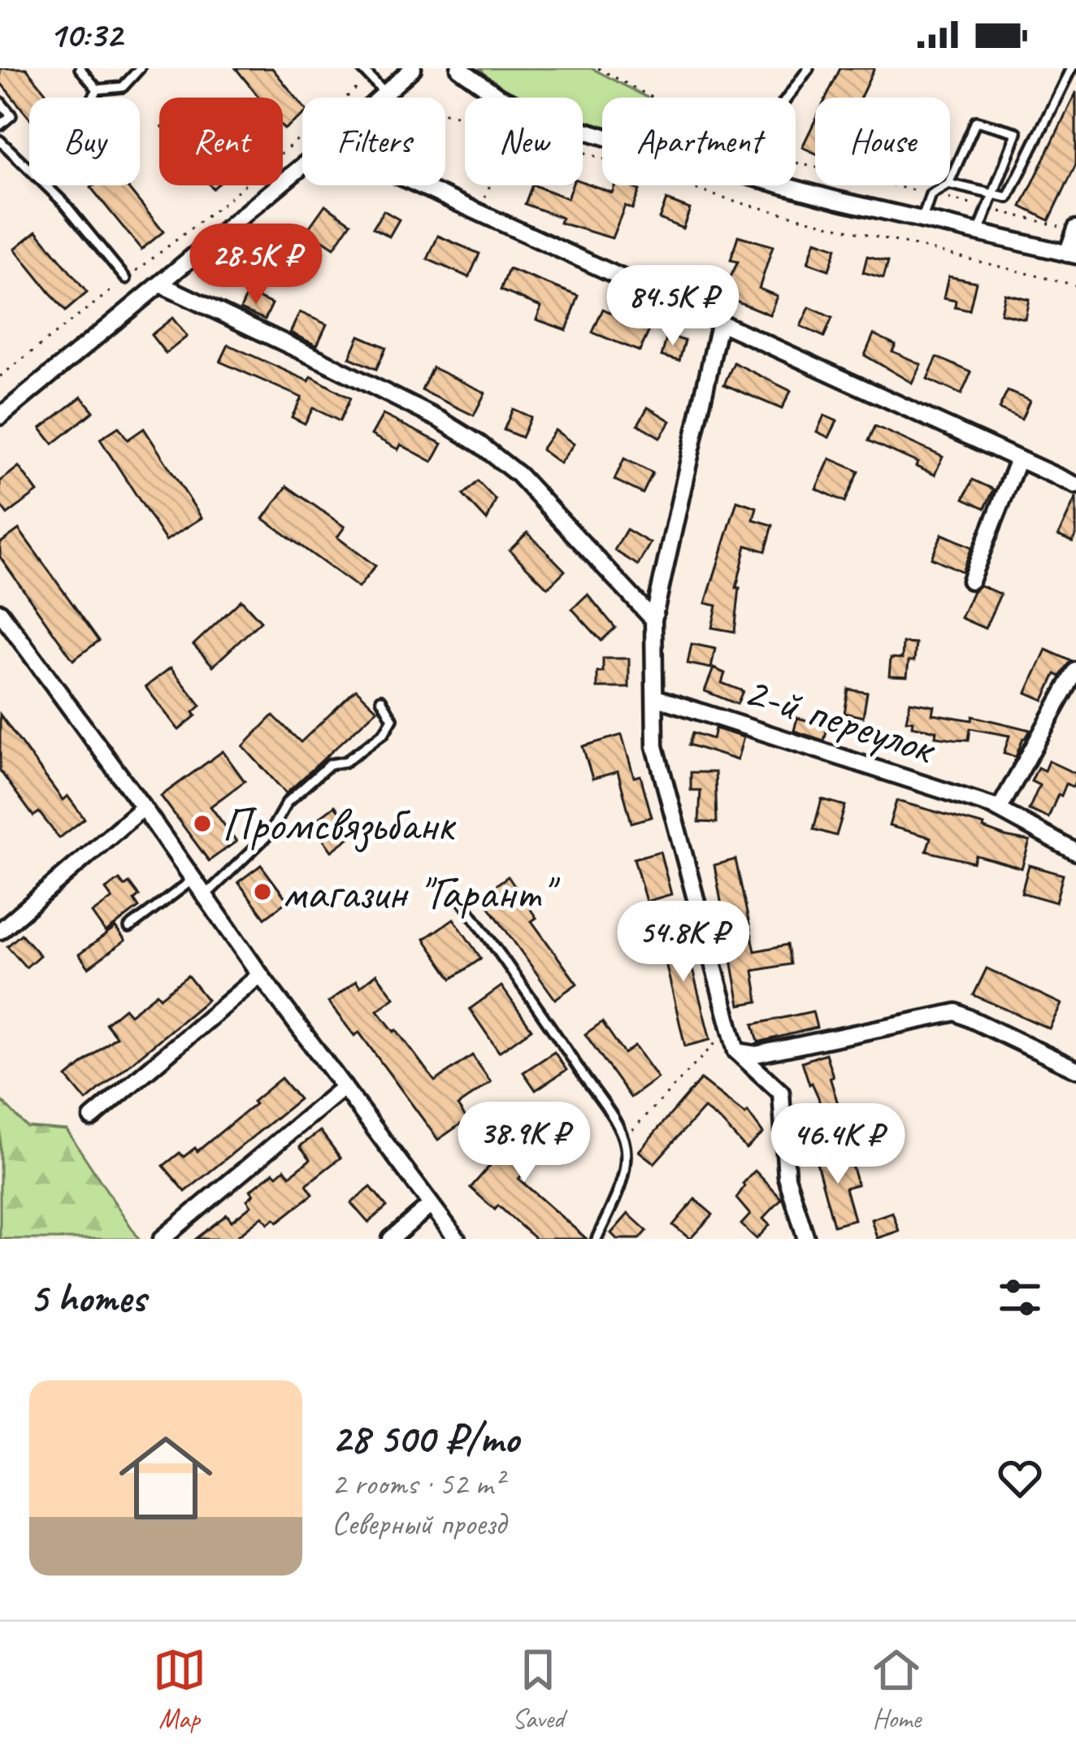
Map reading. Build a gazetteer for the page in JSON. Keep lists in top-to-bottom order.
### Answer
{
  "streets": {
    "street": ["2-й переулок"]
  },
  "places": ["Промсвязьбанк", "магазин \"Гарант\""],
  "page": {
    "status": "10:32",
    "chip": [
      "Buy",
      "Rent",
      "Filters",
      "New",
      "Apartment",
      "House"
    ],
    "price": [
      "28.5K ₽",
      "84.5K ₽",
      "54.8K ₽",
      "38.9K ₽",
      "46.4K ₽"
    ],
    "heading": "5 homes",
    "list": [
      {
        "name": "28 500 ₽/mo",
        "note": "2 rooms · 52 m² · Северный проезд"
      }
    ],
    "tabs": ["Map", "Saved", "Home"]
  }
}
